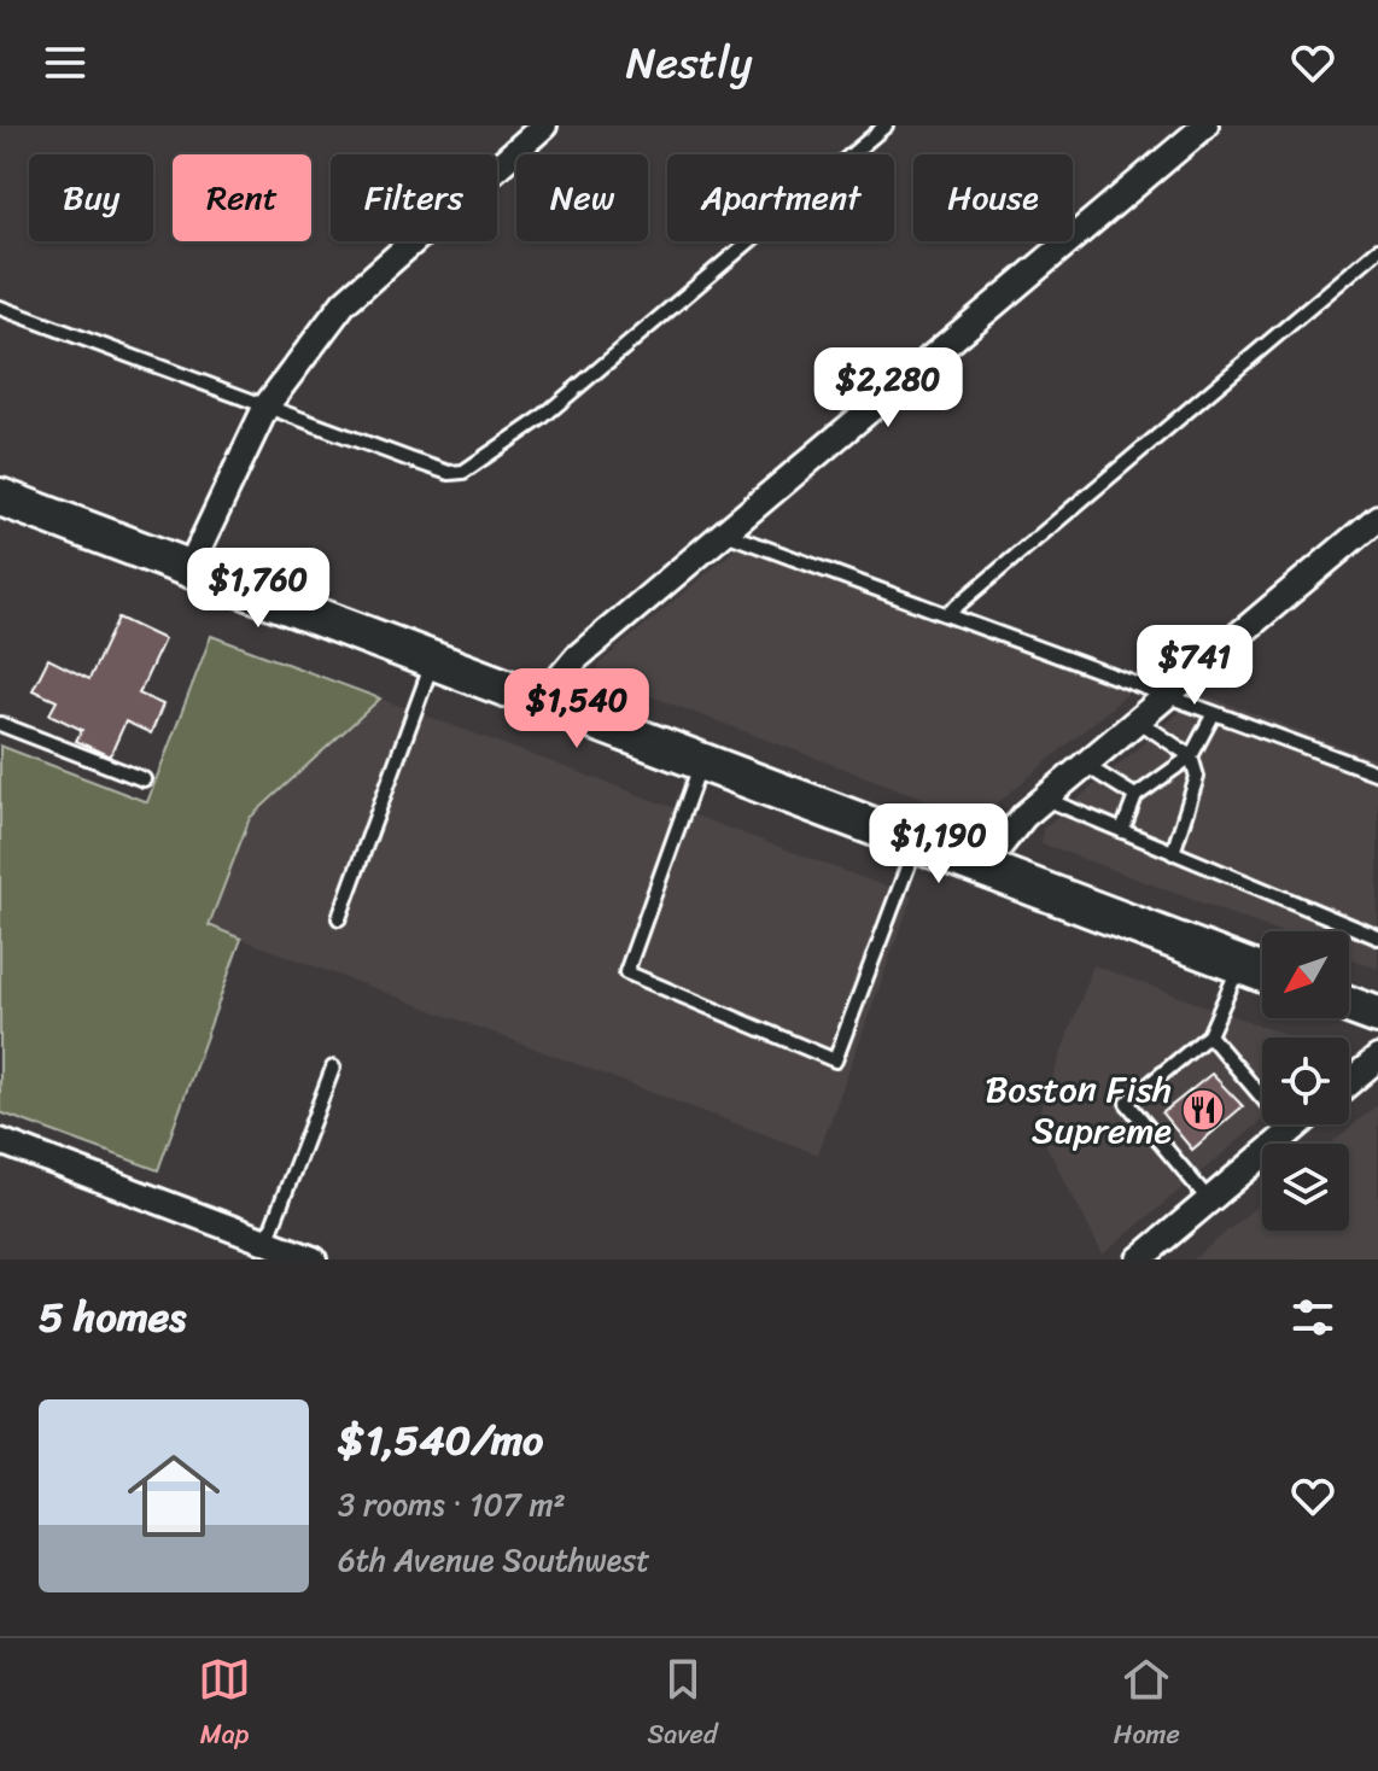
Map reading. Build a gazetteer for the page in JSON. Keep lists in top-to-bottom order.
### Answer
{
  "places": {
    "restaurant": ["Boston Fish Supreme"]
  },
  "north": "bottom left",
  "page": {
    "header": "Nestly",
    "chip": [
      "Buy",
      "Rent",
      "Filters",
      "New",
      "Apartment",
      "House"
    ],
    "price": [
      "$2,280",
      "$1,760",
      "$741",
      "$1,540",
      "$1,190"
    ],
    "heading": "5 homes",
    "list": [
      {
        "name": "$1,540/mo",
        "note": "3 rooms · 107 m² · 6th Avenue Southwest"
      }
    ],
    "tabs": ["Map", "Saved", "Home"]
  }
}
